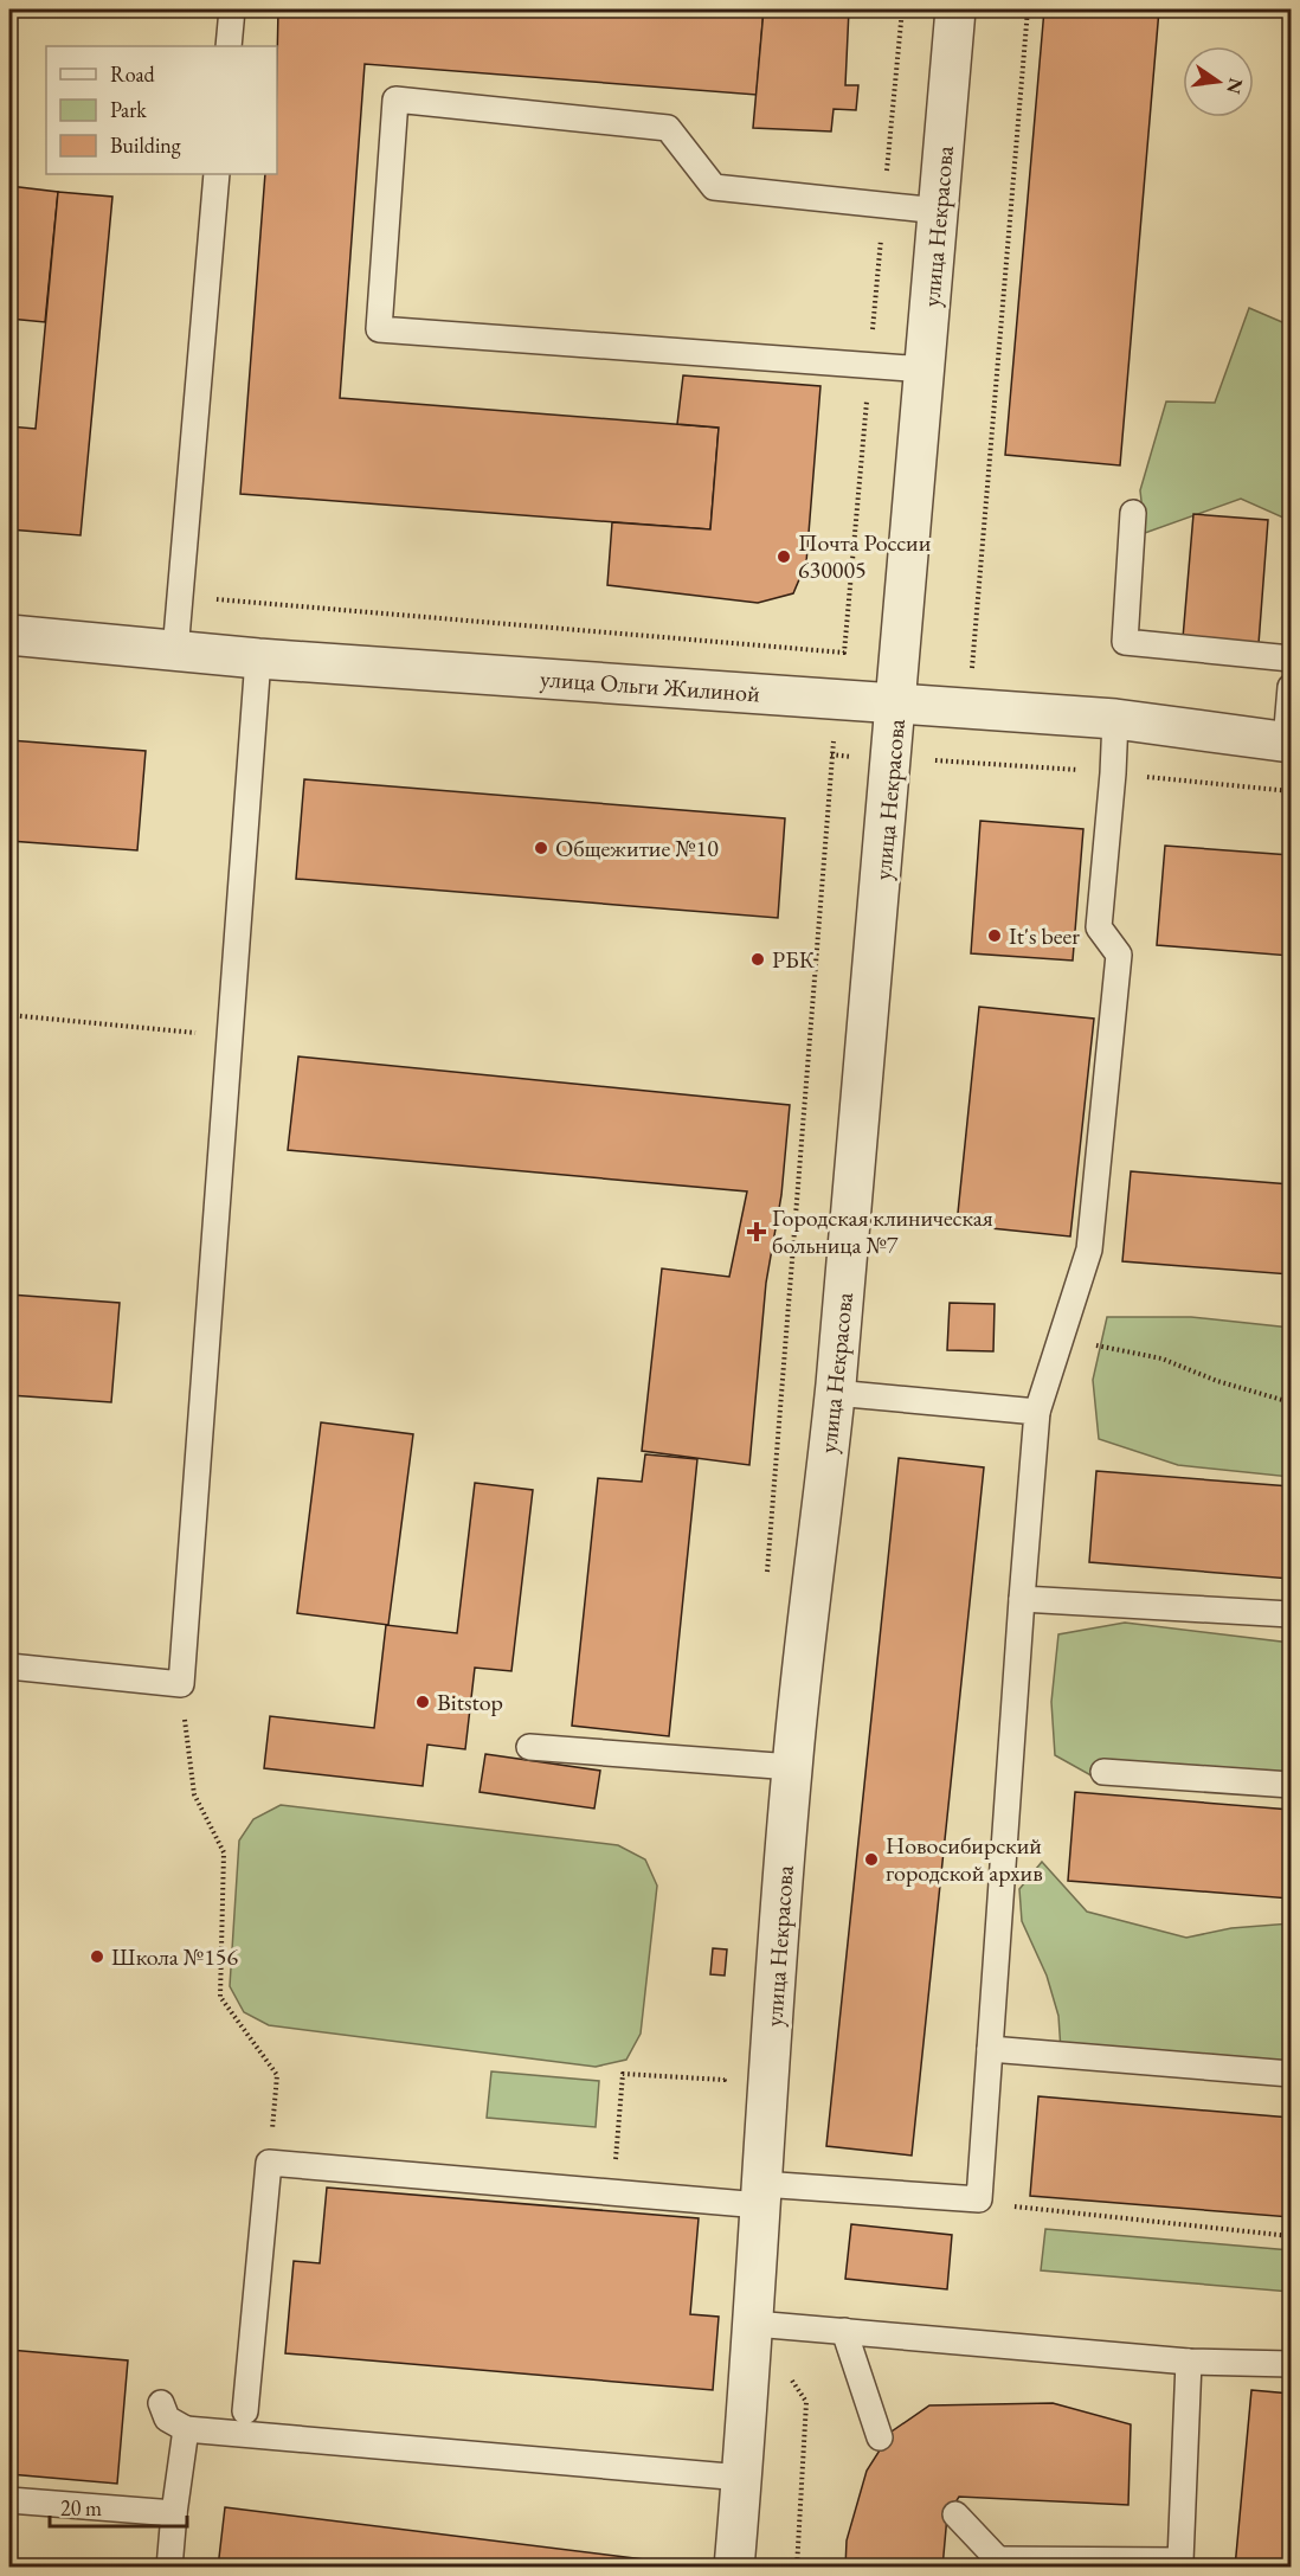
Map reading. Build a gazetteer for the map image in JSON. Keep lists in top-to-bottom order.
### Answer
{
  "streets": {
    "street": ["улица Некрасова", "улица Ольги Жилиной"]
  },
  "crossings": [
    ["улица Некрасова", "улица Ольги Жилиной"]
  ],
  "places": {
    "other": [
      "Почта России 630005",
      "Общежитие №10",
      "It's beer",
      "РБК",
      "Bitstop",
      "Новосибирский городской архив",
      "Школа №156"
    ],
    "health": ["Городская клиническая больница №7"]
  },
  "legend": ["Road", "Park", "Building"],
  "scale_bar": "20 m",
  "north": "right"
}
